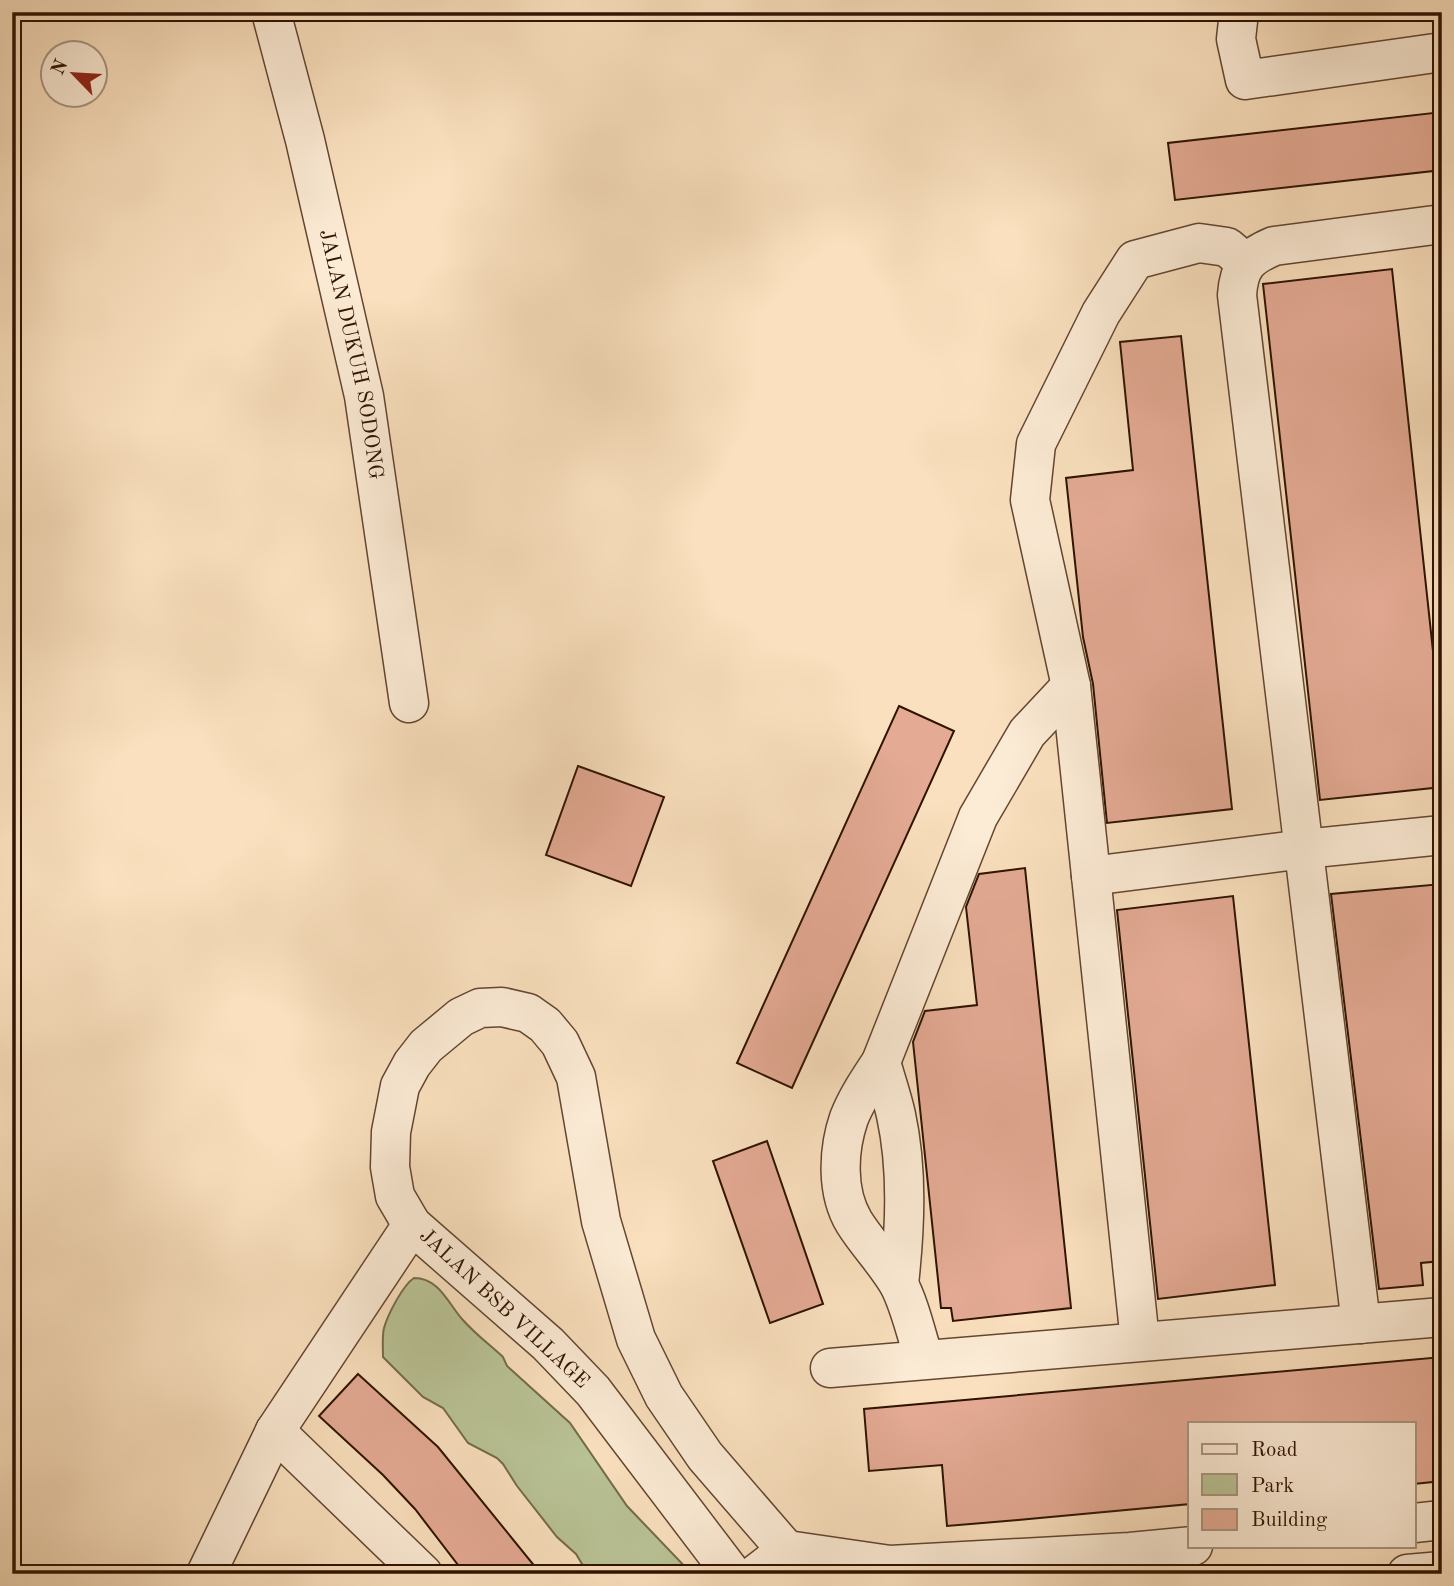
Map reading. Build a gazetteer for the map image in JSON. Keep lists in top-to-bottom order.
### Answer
{
  "streets": {
    "street": ["JALAN DUKUH SODONG", "JALAN BSB VILLAGE"]
  },
  "legend": ["Road", "Park", "Building"],
  "north": "top left"
}
